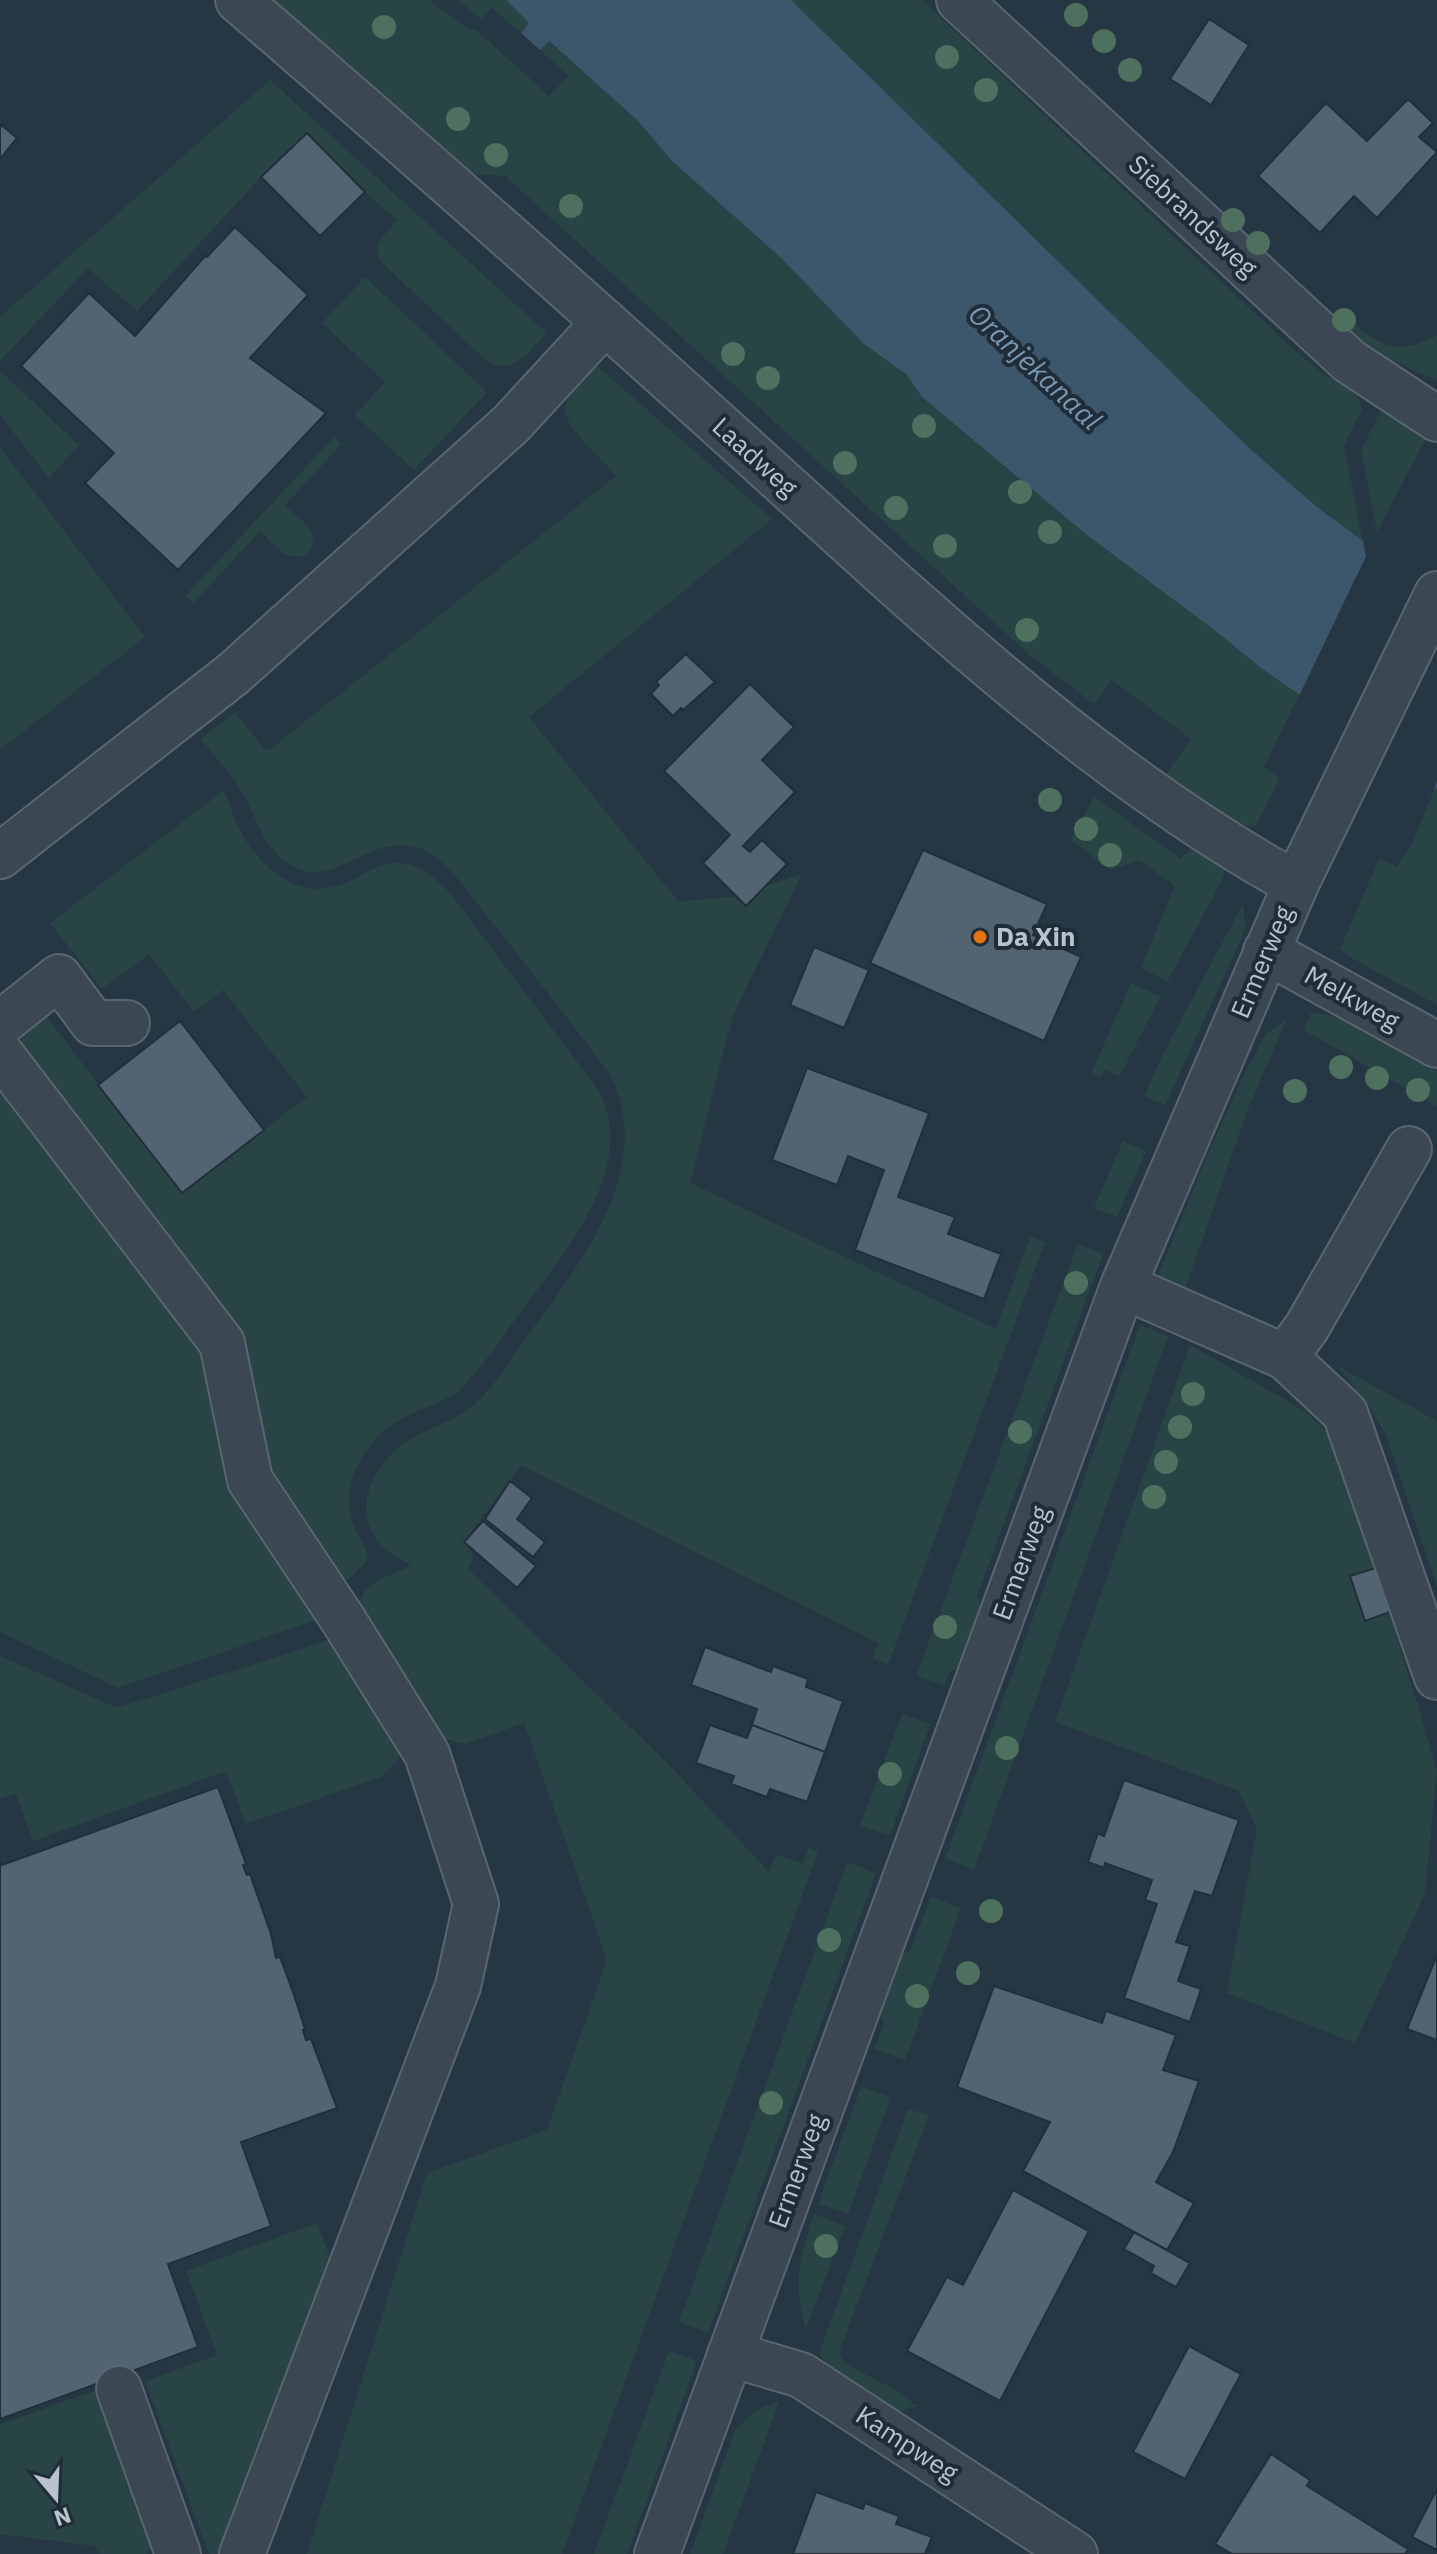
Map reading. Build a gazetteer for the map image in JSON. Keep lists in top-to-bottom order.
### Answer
{
  "streets": {
    "street": [
      "Siebrandsweg",
      "Laadweg",
      "Ermerweg",
      "Melkweg",
      "Kampweg"
    ]
  },
  "crossings": [
    ["Laadweg", "Ermerweg"],
    ["Ermerweg", "Melkweg"],
    ["Ermerweg", "Kampweg"]
  ],
  "water": ["Oranjekanaal"],
  "places": ["Da Xin"],
  "north": "bottom"
}
